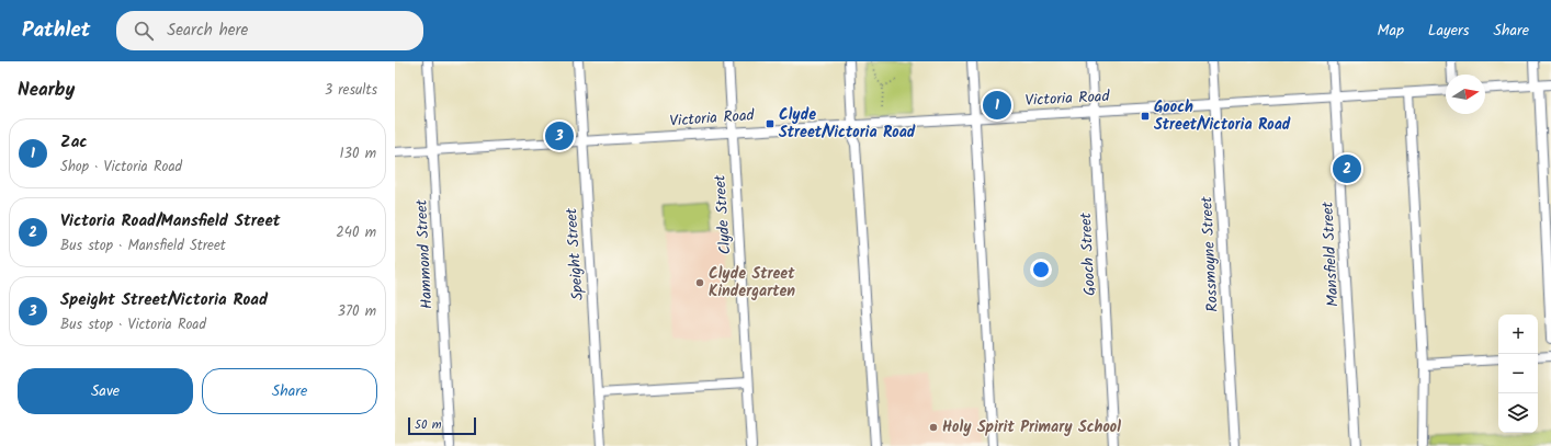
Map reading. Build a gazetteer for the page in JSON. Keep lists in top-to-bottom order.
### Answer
{
  "streets": {
    "street": [
      "Victoria Road",
      "Clyde Street",
      "Hammond Street",
      "Speight Street",
      "Gooch Street",
      "Rossmoyne Street",
      "Mansfield Street"
    ]
  },
  "crossings": [
    ["Victoria Road", "Clyde Street"],
    ["Victoria Road", "Hammond Street"],
    ["Victoria Road", "Speight Street"],
    ["Victoria Road", "Gooch Street"],
    ["Victoria Road", "Rossmoyne Street"],
    ["Victoria Road", "Mansfield Street"]
  ],
  "places": {
    "transit": ["Gooch Street/Victoria Road", "Clyde Street/Victoria Road"],
    "other": ["Clyde Street Kindergarten", "Holy Spirit Primary School"]
  },
  "scale_bar": "50 m",
  "north": "right",
  "page": {
    "header": "Pathlet",
    "search": "Search here",
    "nav": ["Map", "Layers", "Share"],
    "heading": ["Nearby", "3 results"],
    "pins": ["1", "3", "2"],
    "list": [
      {
        "mark": "1",
        "name": "Zac",
        "note": "Shop · Victoria Road",
        "value": "130 m"
      },
      {
        "mark": "2",
        "name": "Victoria Road/Mansfield Street",
        "note": "Bus stop · Mansfield Street",
        "value": "240 m"
      },
      {
        "mark": "3",
        "name": "Speight Street/Victoria Road",
        "note": "Bus stop · Victoria Road",
        "value": "370 m"
      }
    ],
    "map_buttons": ["+", "−"],
    "buttons": ["Save", "Share"],
    "scale": "50 m"
  }
}
